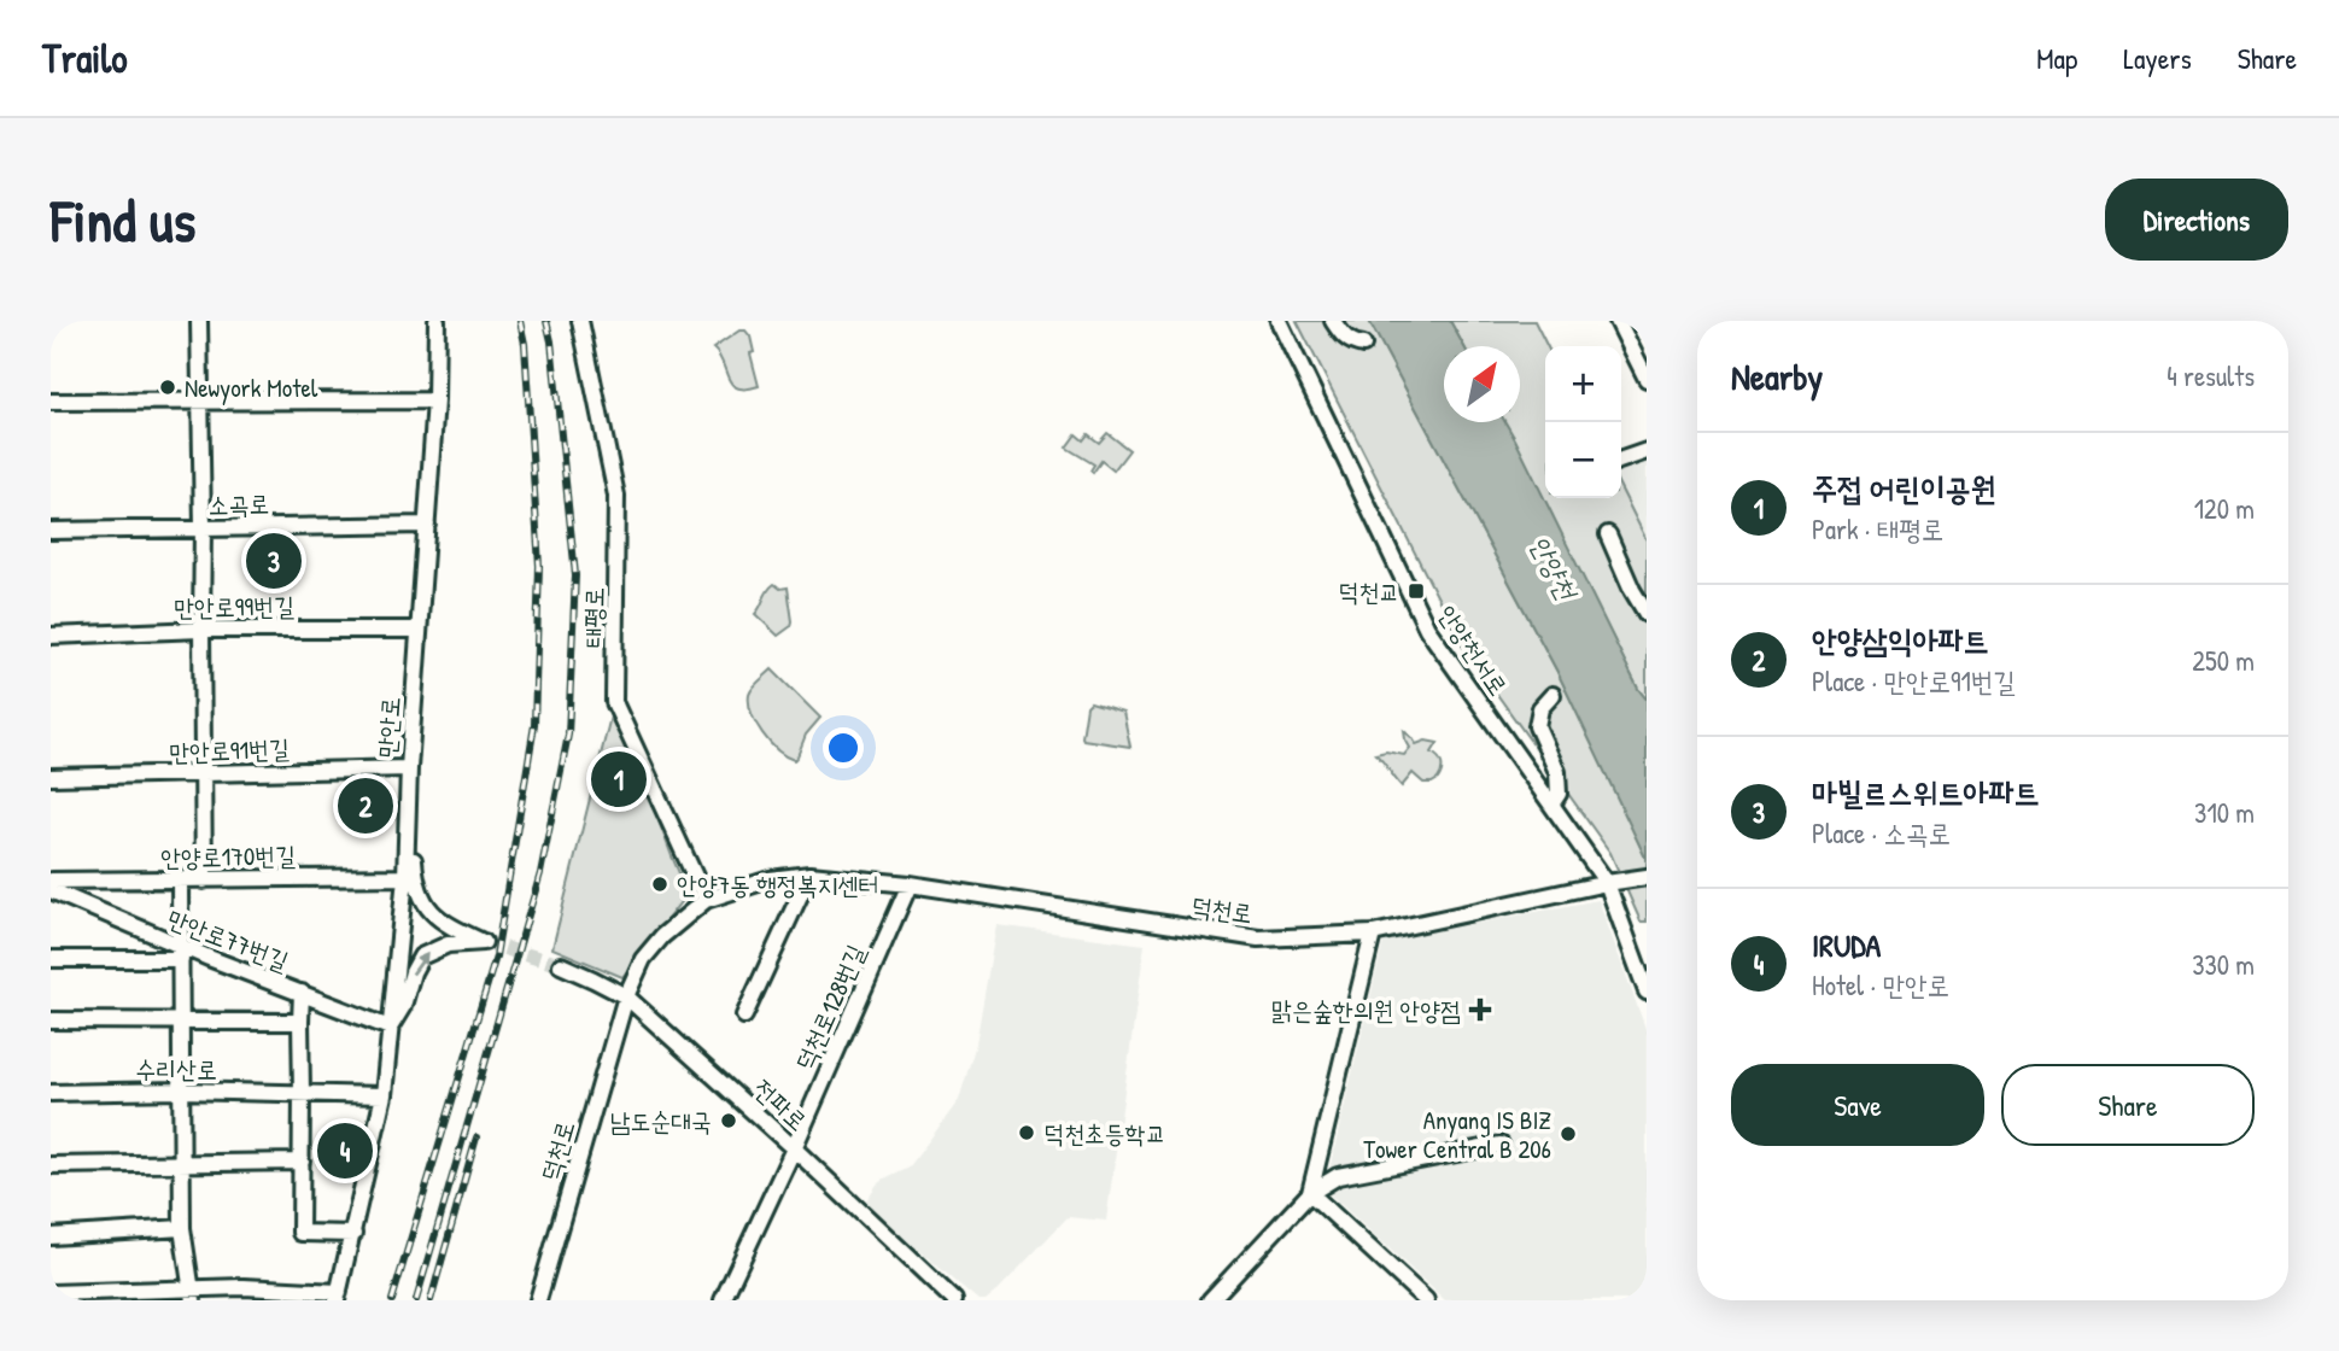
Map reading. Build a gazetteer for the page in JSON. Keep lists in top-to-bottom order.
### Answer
{
  "streets": {
    "street": [
      "소곡로",
      "만안로99번길",
      "태평로",
      "안양천서로",
      "만안로",
      "만안로91번길",
      "안양로170번길",
      "덕천로",
      "만안로77번길",
      "덕천로128번길",
      "수리산로",
      "전파로"
    ]
  },
  "crossings": [
    ["소곡로", "만안로"],
    ["만안로99번길", "만안로"],
    ["태평로", "덕천로"],
    ["안양천서로", "덕천로"],
    ["만안로", "만안로91번길"],
    ["만안로", "안양로170번길"],
    ["만안로", "만안로77번길"],
    ["만안로", "수리산로"],
    ["덕천로", "덕천로128번길"],
    ["덕천로", "전파로"],
    ["덕천로128번길", "전파로"]
  ],
  "water": ["안양천"],
  "places": {
    "other": [
      "Newyork Motel",
      "안양7동 행정복지센터",
      "남도순대국",
      "덕천초등학교",
      "Anyang IS BIZ Tower Central B 206"
    ],
    "transit": ["덕천교"],
    "health": ["맑은숲한의원 안양점"]
  },
  "north": "top right",
  "page": {
    "header": "Trailo",
    "nav": ["Map", "Layers", "Share"],
    "buttons": [
      "Directions",
      ["Save", "Share"]
    ],
    "title": "Find us",
    "heading": ["Nearby", "4 results"],
    "map_buttons": ["+", "−"],
    "list": [
      {
        "mark": "1",
        "name": "주접 어린이공원",
        "note": "Park · 태평로",
        "value": "120 m"
      },
      {
        "mark": "2",
        "name": "안양삼익아파트",
        "note": "Place · 만안로91번길",
        "value": "250 m"
      },
      {
        "mark": "3",
        "name": "마빌르스위트아파트",
        "note": "Place · 소곡로",
        "value": "310 m"
      },
      {
        "mark": "4",
        "name": "IRUDA",
        "note": "Hotel · 만안로",
        "value": "330 m"
      }
    ],
    "pins": [
      "3",
      "1",
      "2",
      "4"
    ]
  }
}
